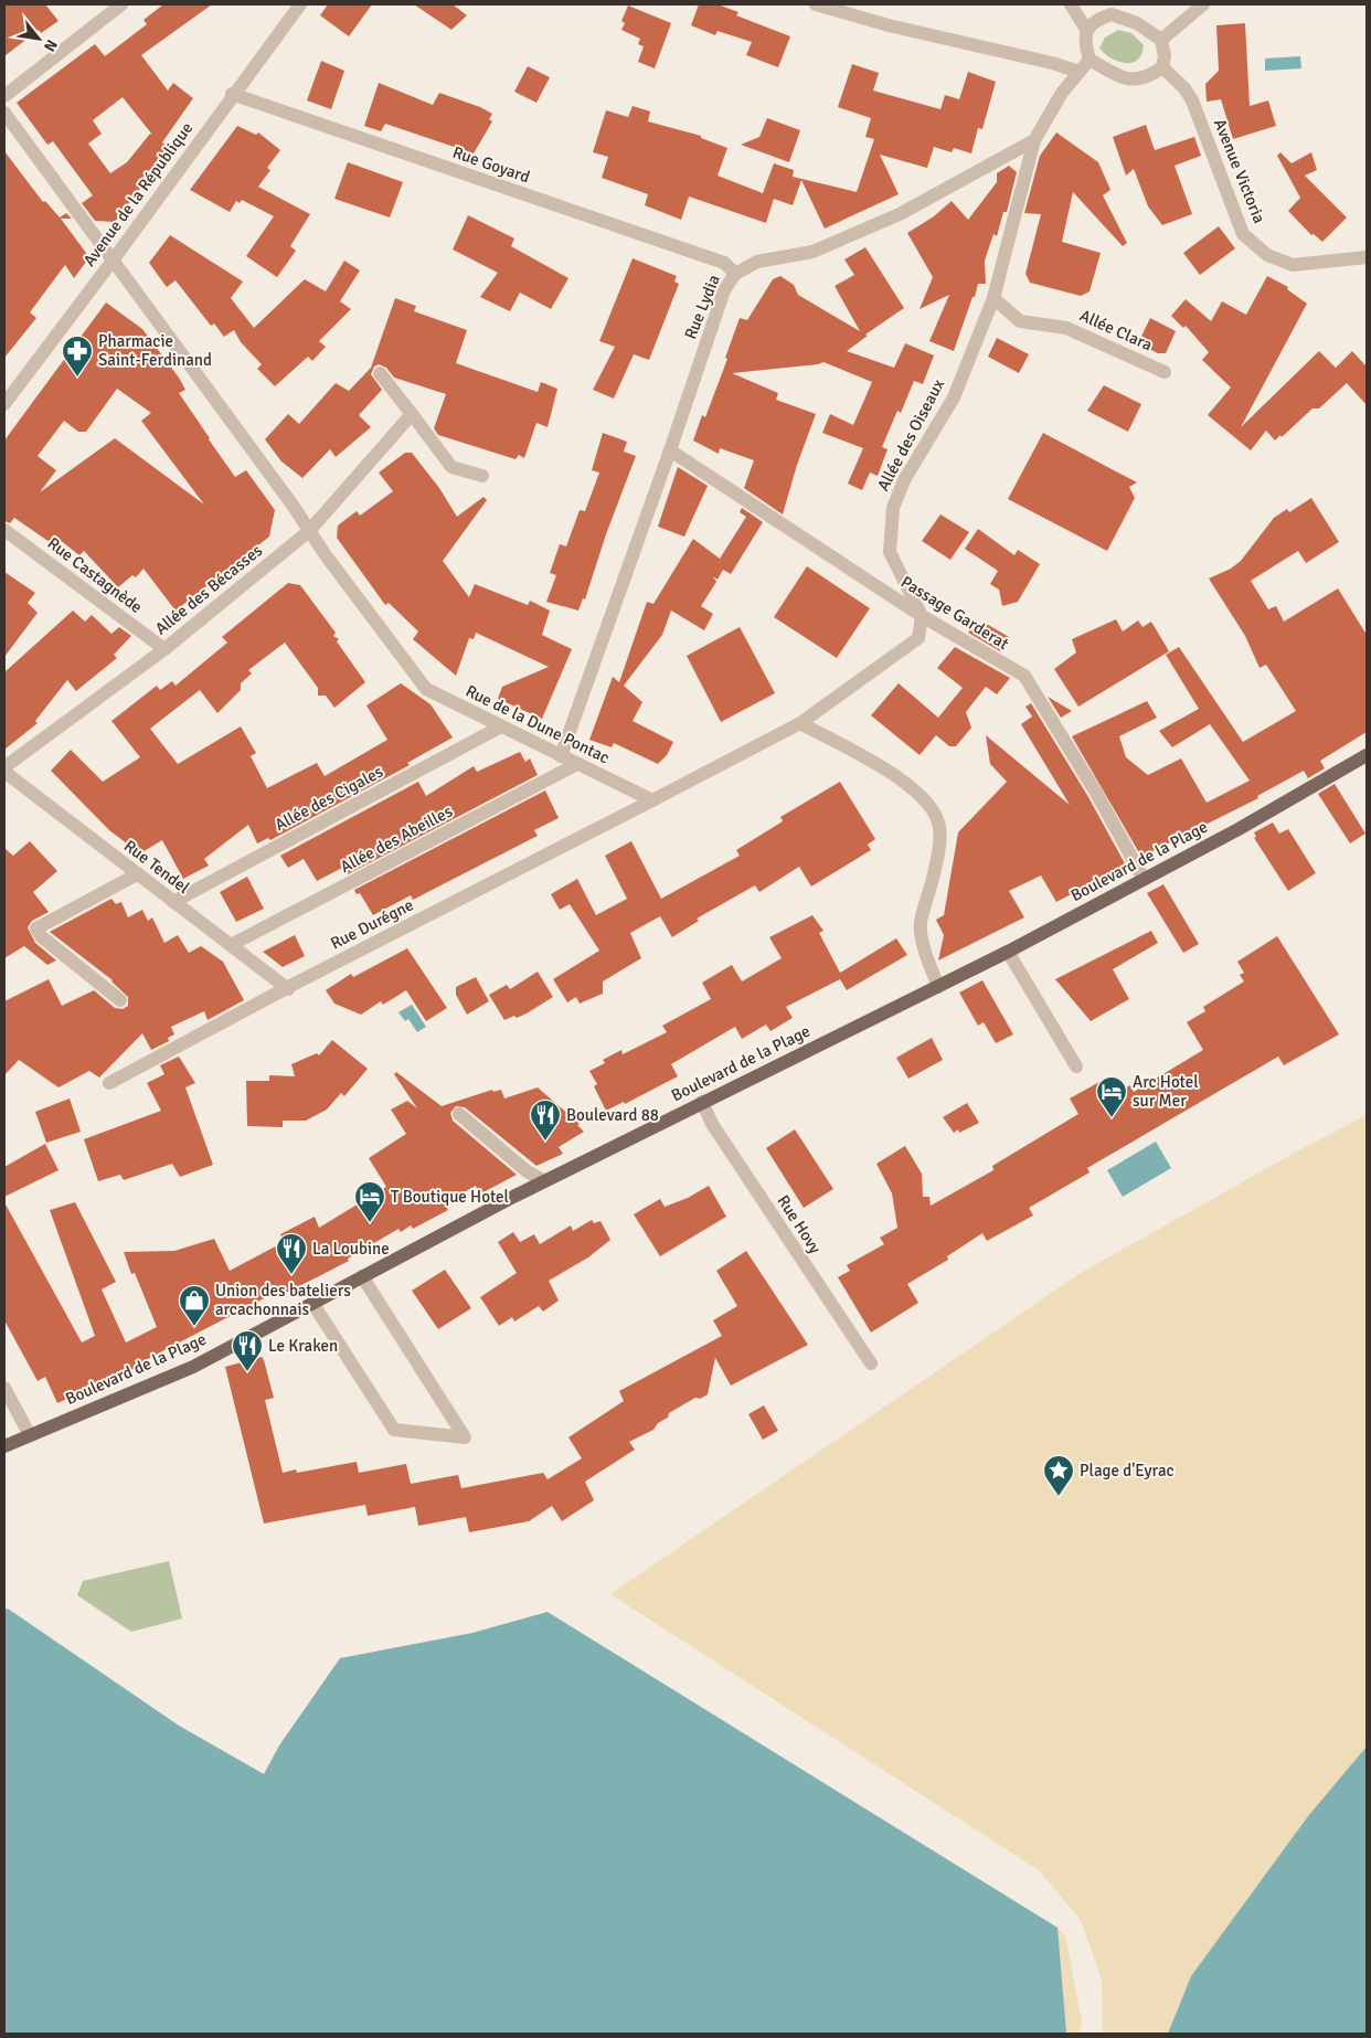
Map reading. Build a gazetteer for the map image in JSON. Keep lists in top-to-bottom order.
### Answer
{
  "streets": {
    "main road": ["Boulevard de la Plage"],
    "street": [
      "Rue Goyard",
      "Avenue Victoria",
      "Avenue de la République",
      "Rue Lydia",
      "Allée Clara",
      "Allée des Oiseaux",
      "Rue Castagnède",
      "Allée des Bécasses",
      "Passage Garderat",
      "Rue de la Dune Pontac",
      "Allée des Cigales",
      "Allée des Abeilles",
      "Rue Tendel",
      "Rue Durégne",
      "Rue Hovy"
    ]
  },
  "crossings": [
    ["Rue Goyard", "Avenue de la République"],
    ["Rue Goyard", "Rue Lydia"],
    ["Avenue de la République", "Rue de la Dune Pontac"],
    ["Rue Lydia", "Allée des Oiseaux"],
    ["Rue Lydia", "Passage Garderat"],
    ["Rue Lydia", "Rue de la Dune Pontac"],
    ["Allée Clara", "Allée des Oiseaux"],
    ["Allée des Oiseaux", "Passage Garderat"],
    ["Rue Castagnède", "Allée des Bécasses"],
    ["Allée des Bécasses", "Rue de la Dune Pontac"],
    ["Passage Garderat", "Boulevard de la Plage"],
    ["Rue de la Dune Pontac", "Allée des Cigales"],
    ["Rue de la Dune Pontac", "Allée des Abeilles"],
    ["Rue de la Dune Pontac", "Rue Durégne"],
    ["Allée des Cigales", "Rue Tendel"],
    ["Allée des Abeilles", "Rue Tendel"],
    ["Boulevard de la Plage", "Rue Hovy"],
    ["Rue Tendel", "Rue Durégne"]
  ],
  "places": {
    "pharmacy": ["Pharmacie Saint-Ferdinand"],
    "hotel": ["Arc Hotel sur Mer", "T Boutique Hotel"],
    "restaurant": ["Boulevard 88", "La Loubine", "Le Kraken"],
    "shop": ["Union des bateliers arcachonnais"],
    "place": ["Plage d'Eyrac"]
  },
  "north": "bottom right"
}
